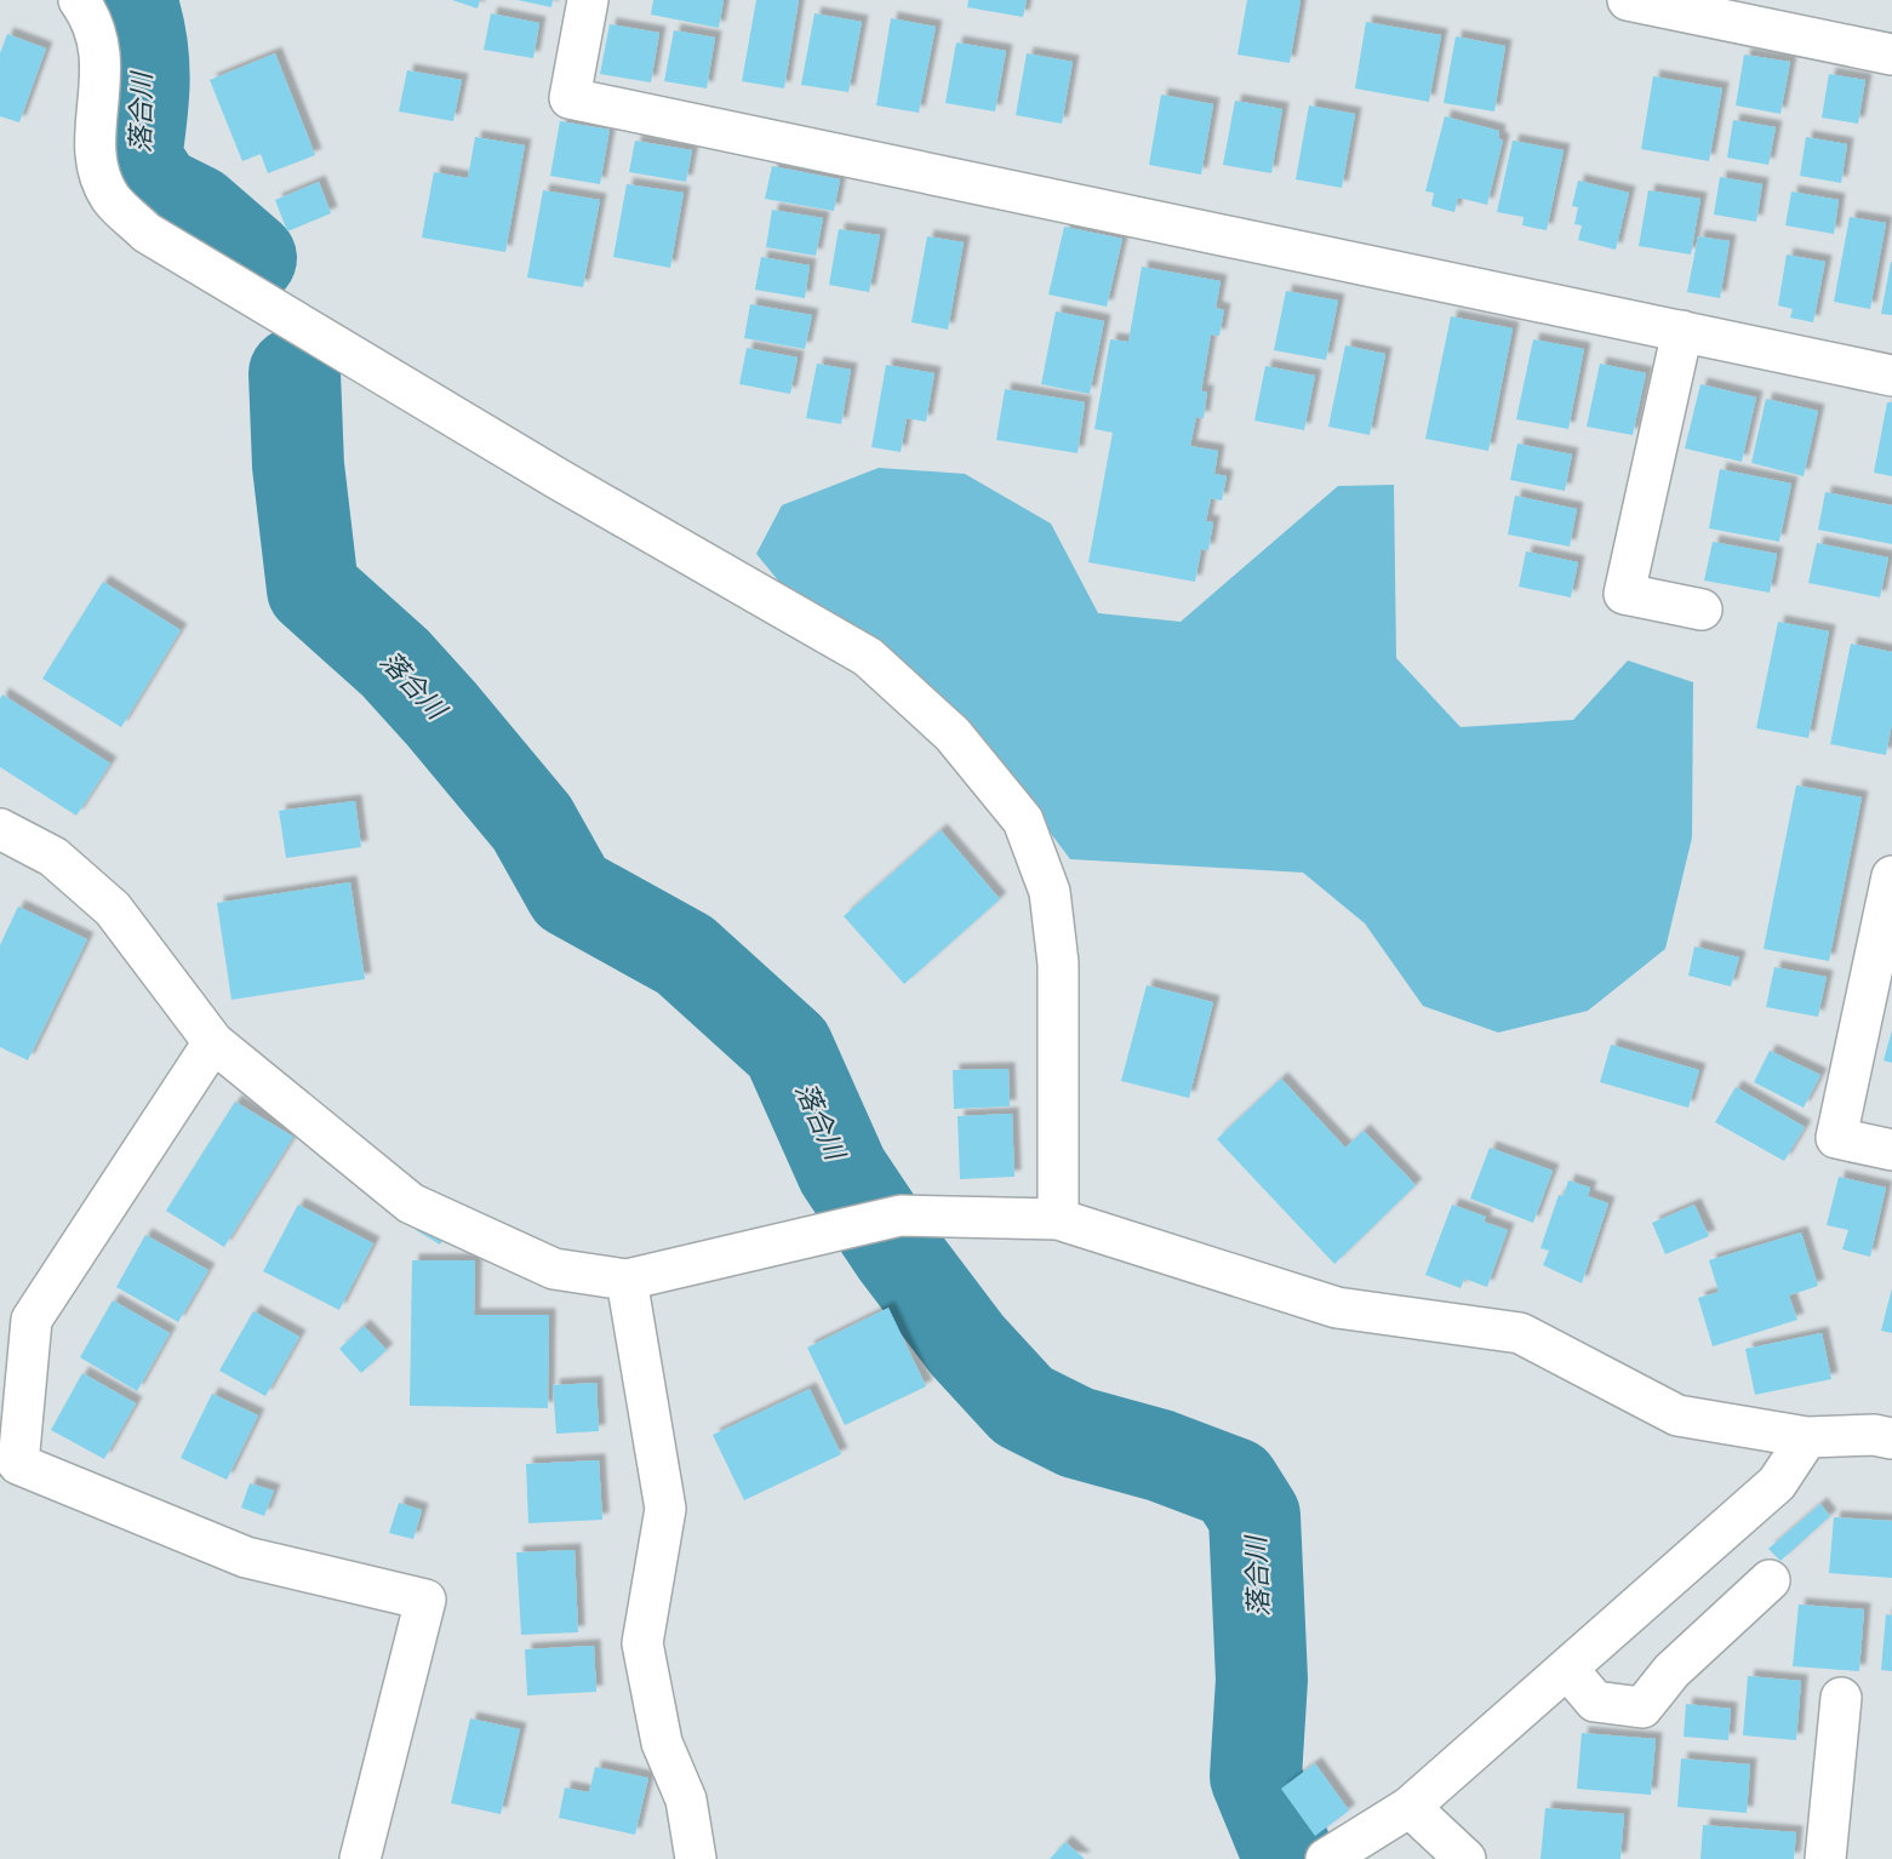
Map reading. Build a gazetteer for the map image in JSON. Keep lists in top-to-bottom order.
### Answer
{
  "water": ["落合川"]
}
